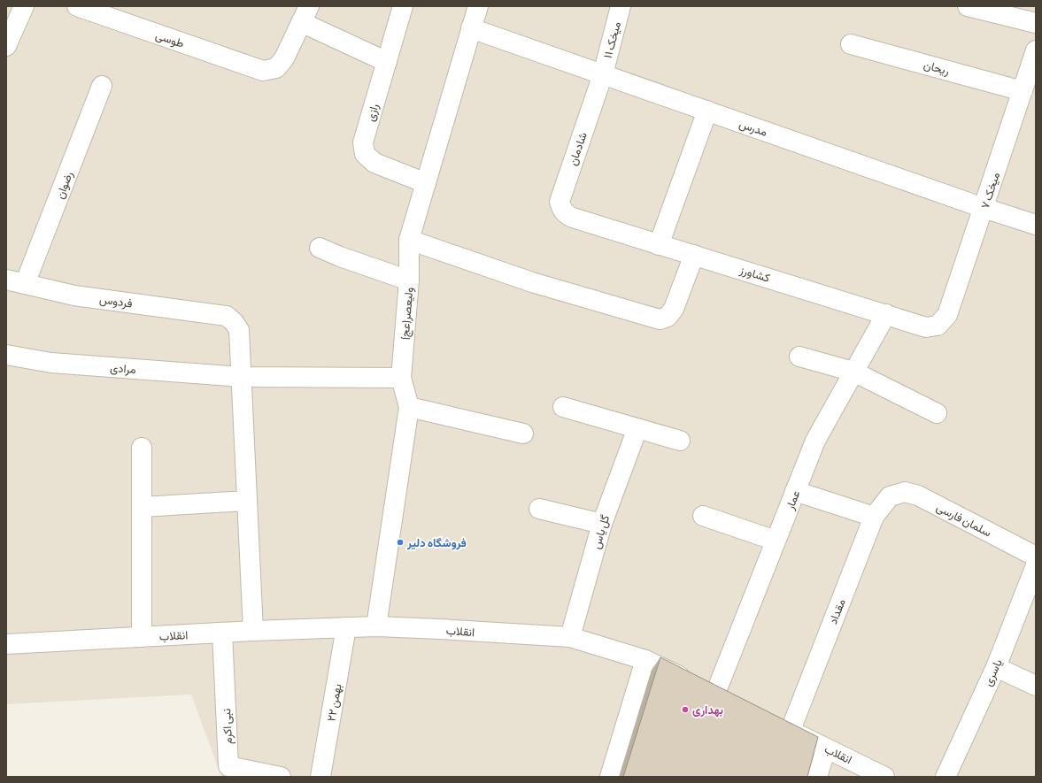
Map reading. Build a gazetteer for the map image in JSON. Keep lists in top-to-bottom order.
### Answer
{
  "streets": {
    "street": [
      "طوسی",
      "میخک ۱۱",
      "ریحان",
      "رازی",
      "مدرس",
      "شادمان",
      "رضوان",
      "میخک ۷",
      "کشاورز",
      "فردوس",
      "ولیعصر(عج)",
      "مرادی",
      "عمار",
      "سلمان فارسی",
      "گل یاس",
      "مقداد",
      "انقلاب",
      "یاسری",
      "۲۲ بهمن",
      "نبی اکرم"
    ]
  },
  "crossings": [
    ["میخک ۱۱", "مدرس"],
    ["میخک ۱۱", "شادمان"],
    ["ریحان", "میخک ۷"],
    ["رازی", "ولیعصر(عج)"],
    ["مدرس", "شادمان"],
    ["مدرس", "میخک ۷"],
    ["مدرس", "ولیعصر(عج)"],
    ["شادمان", "کشاورز"],
    ["رضوان", "فردوس"],
    ["میخک ۷", "کشاورز"],
    ["کشاورز", "عمار"],
    ["فردوس", "مرادی"],
    ["ولیعصر(عج)", "مرادی"],
    ["ولیعصر(عج)", "انقلاب"],
    ["عمار", "انقلاب"],
    ["سلمان فارسی", "مقداد"],
    ["گل یاس", "انقلاب"],
    ["مقداد", "انقلاب"],
    ["انقلاب", "۲۲ بهمن"],
    ["انقلاب", "نبی اکرم"]
  ],
  "places": ["فروشگاه دلیر", "بهداری"]
}
